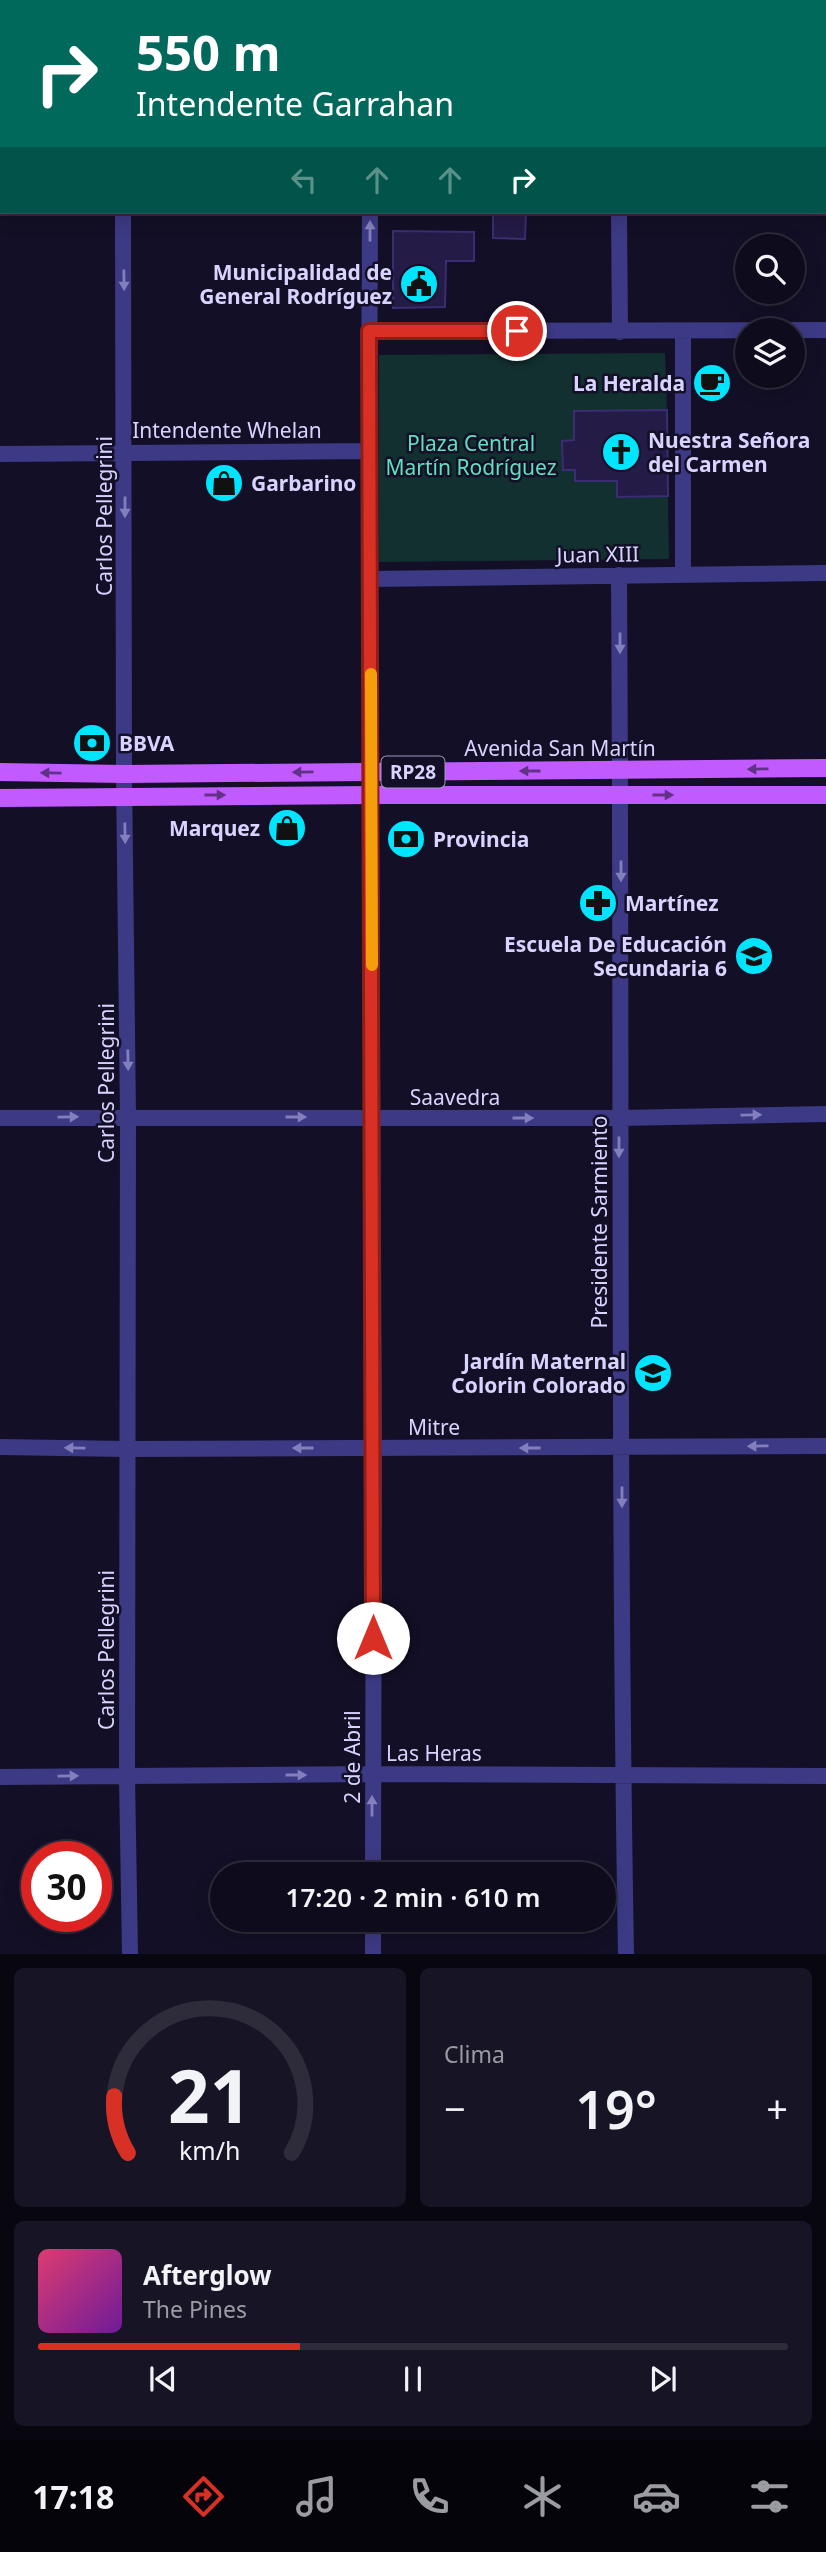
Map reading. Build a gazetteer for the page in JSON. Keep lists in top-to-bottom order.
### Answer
{
  "streets": {
    "main road": ["Avenida San Martín", "RP28"],
    "street": [
      "Intendente Whelan",
      "Carlos Pellegrini",
      "Juan XIII",
      "Saavedra",
      "Presidente Sarmiento",
      "Mitre",
      "Las Heras",
      "2 de Abril"
    ]
  },
  "crossings": [
    ["Intendente Whelan", "Carlos Pellegrini"],
    ["Intendente Whelan", "2 de Abril"],
    ["Carlos Pellegrini", "Avenida San Martín"],
    ["Carlos Pellegrini", "RP28"],
    ["Carlos Pellegrini", "Saavedra"],
    ["Carlos Pellegrini", "Mitre"],
    ["Carlos Pellegrini", "Las Heras"],
    ["Juan XIII", "Presidente Sarmiento"],
    ["Juan XIII", "2 de Abril"],
    ["Avenida San Martín", "Presidente Sarmiento"],
    ["Avenida San Martín", "2 de Abril"],
    ["RP28", "Presidente Sarmiento"],
    ["RP28", "2 de Abril"],
    ["Saavedra", "Presidente Sarmiento"],
    ["Saavedra", "2 de Abril"],
    ["Presidente Sarmiento", "Mitre"],
    ["Presidente Sarmiento", "Las Heras"],
    ["Mitre", "2 de Abril"],
    ["Las Heras", "2 de Abril"]
  ],
  "one_way": [
    "Carlos Pellegrini",
    "Saavedra",
    "Presidente Sarmiento",
    "Mitre",
    "Las Heras"
  ],
  "parks": ["Plaza Central Martín Rodríguez"],
  "places": {
    "public building": ["Municipalidad de General Rodríguez"],
    "cafe": ["La Heralda"],
    "church": ["Nuestra Señora del Carmen"],
    "shop": ["Garbarino", "Marquez"],
    "bank": ["BBVA", "Provincia"],
    "pharmacy": ["Martínez"],
    "school or university": ["Escuela De Educación Secundaria 6", "Jardín Maternal Colorin Colorado"]
  },
  "page": {
    "turn": ["550 m", "Intendente Garrahan"],
    "limit": "30",
    "trip": "17:20 · 2 min · 610 m",
    "tile": "Clima",
    "heat": ["−", "19°", "+"],
    "song": ["Afterglow", "The Pines"],
    "tabs": "17:18",
    "gauge": ["21", "km/h"]
  }
}
